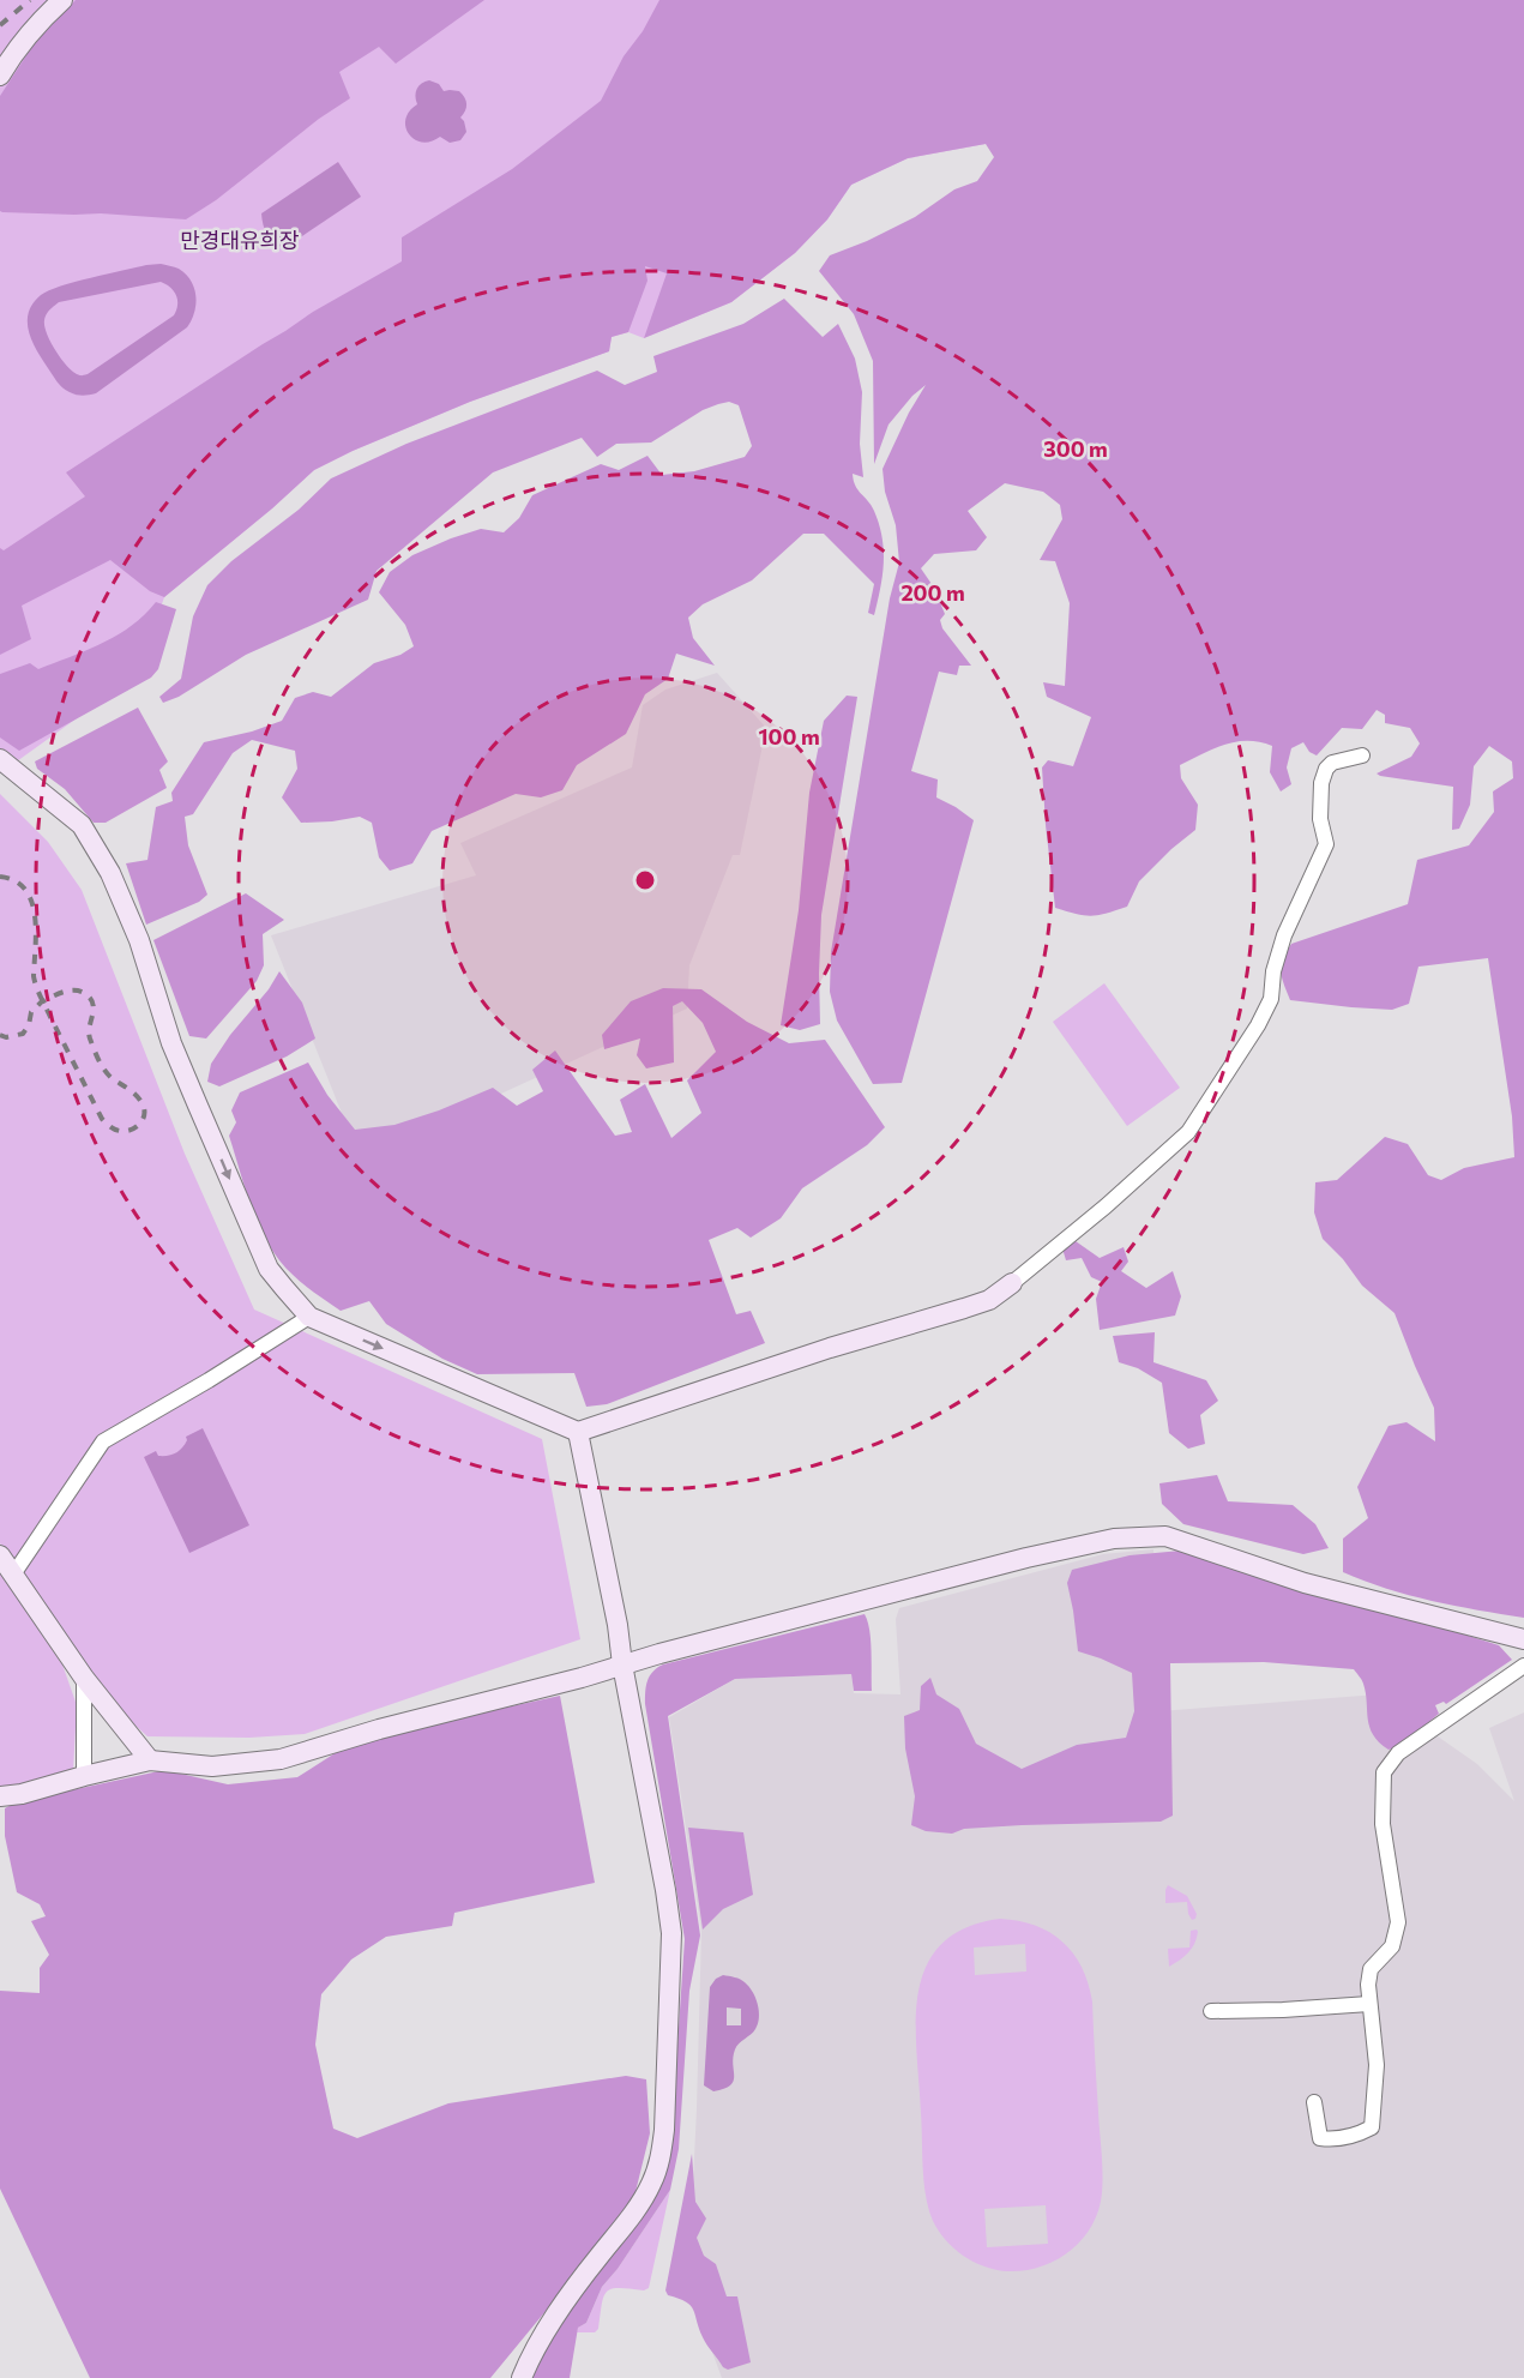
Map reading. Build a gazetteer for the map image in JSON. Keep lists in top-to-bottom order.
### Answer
{
  "parks": ["만경대유희장"],
  "rings": ["300 m", "200 m", "100 m"]
}
